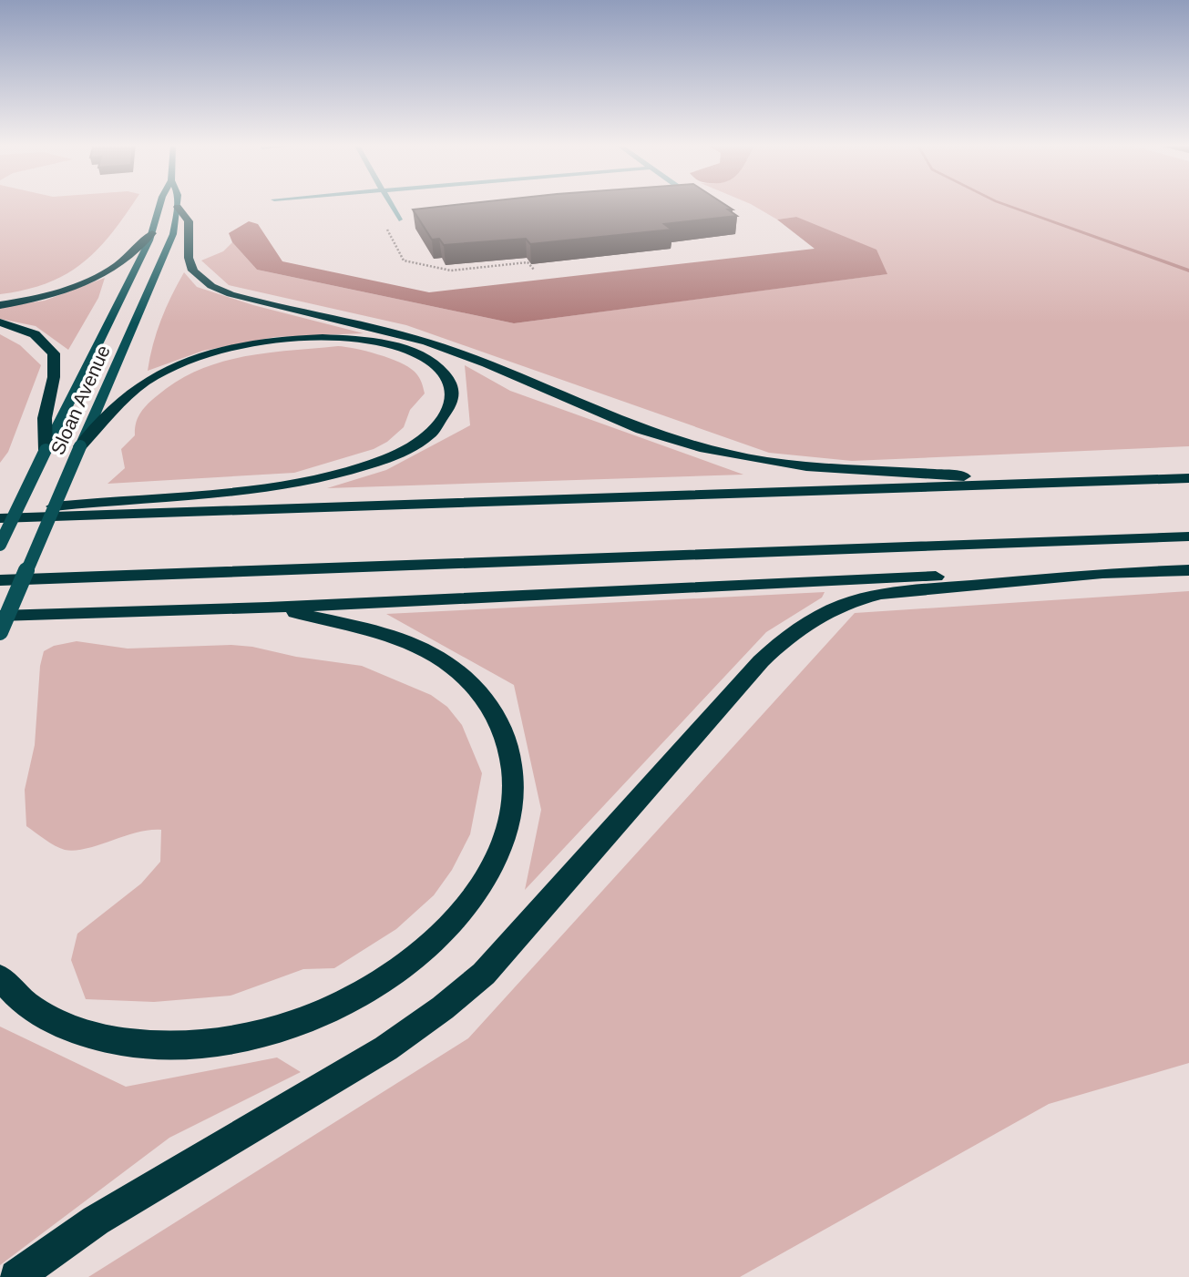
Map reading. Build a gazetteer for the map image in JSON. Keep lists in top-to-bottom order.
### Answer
{
  "streets": {
    "main road": ["Sloan Avenue"]
  }
}
